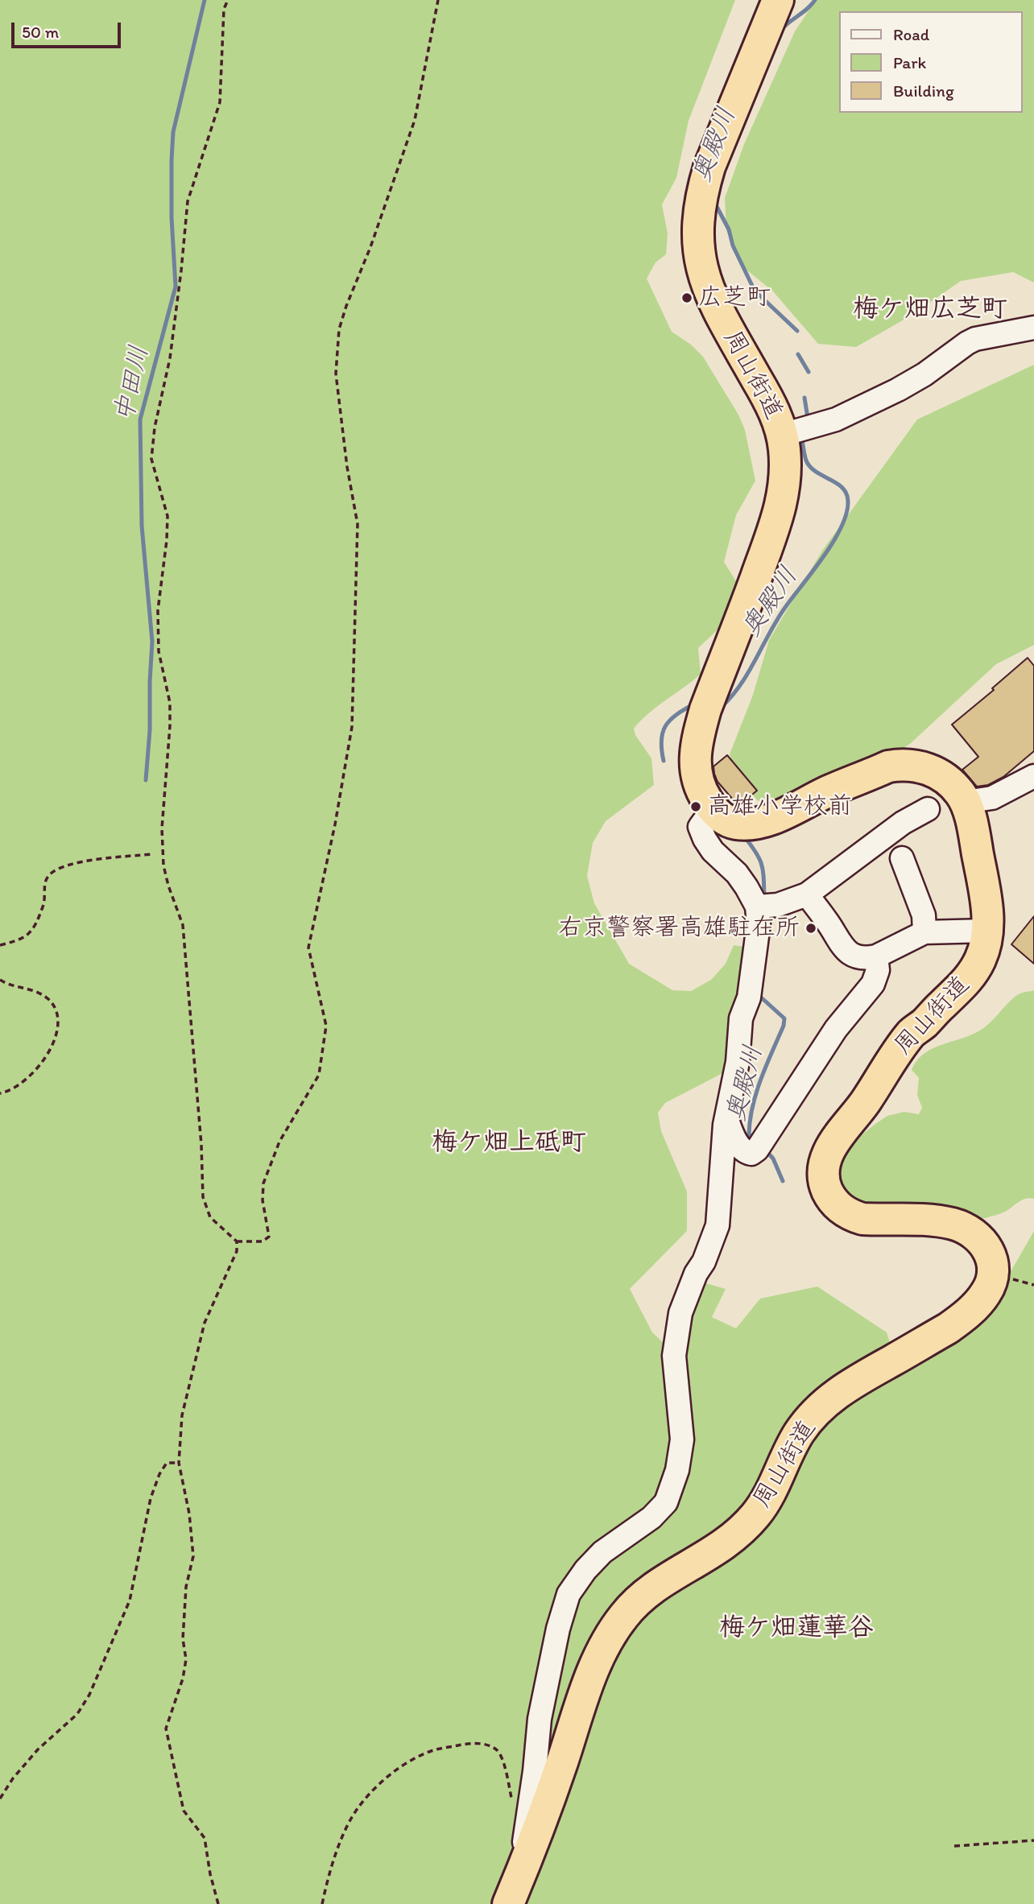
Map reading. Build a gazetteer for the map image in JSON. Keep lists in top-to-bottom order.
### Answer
{
  "streets": {
    "highway": ["周山街道"]
  },
  "districts": ["梅ケ畑広芝町", "梅ケ畑上砥町", "梅ケ畑蓮華谷"],
  "water": ["奥殿川", "中田川"],
  "places": ["広芝町", "高雄小学校前", "右京警察署高雄駐在所"],
  "legend": ["Road", "Park", "Building"],
  "scale_bar": "50 m"
}
